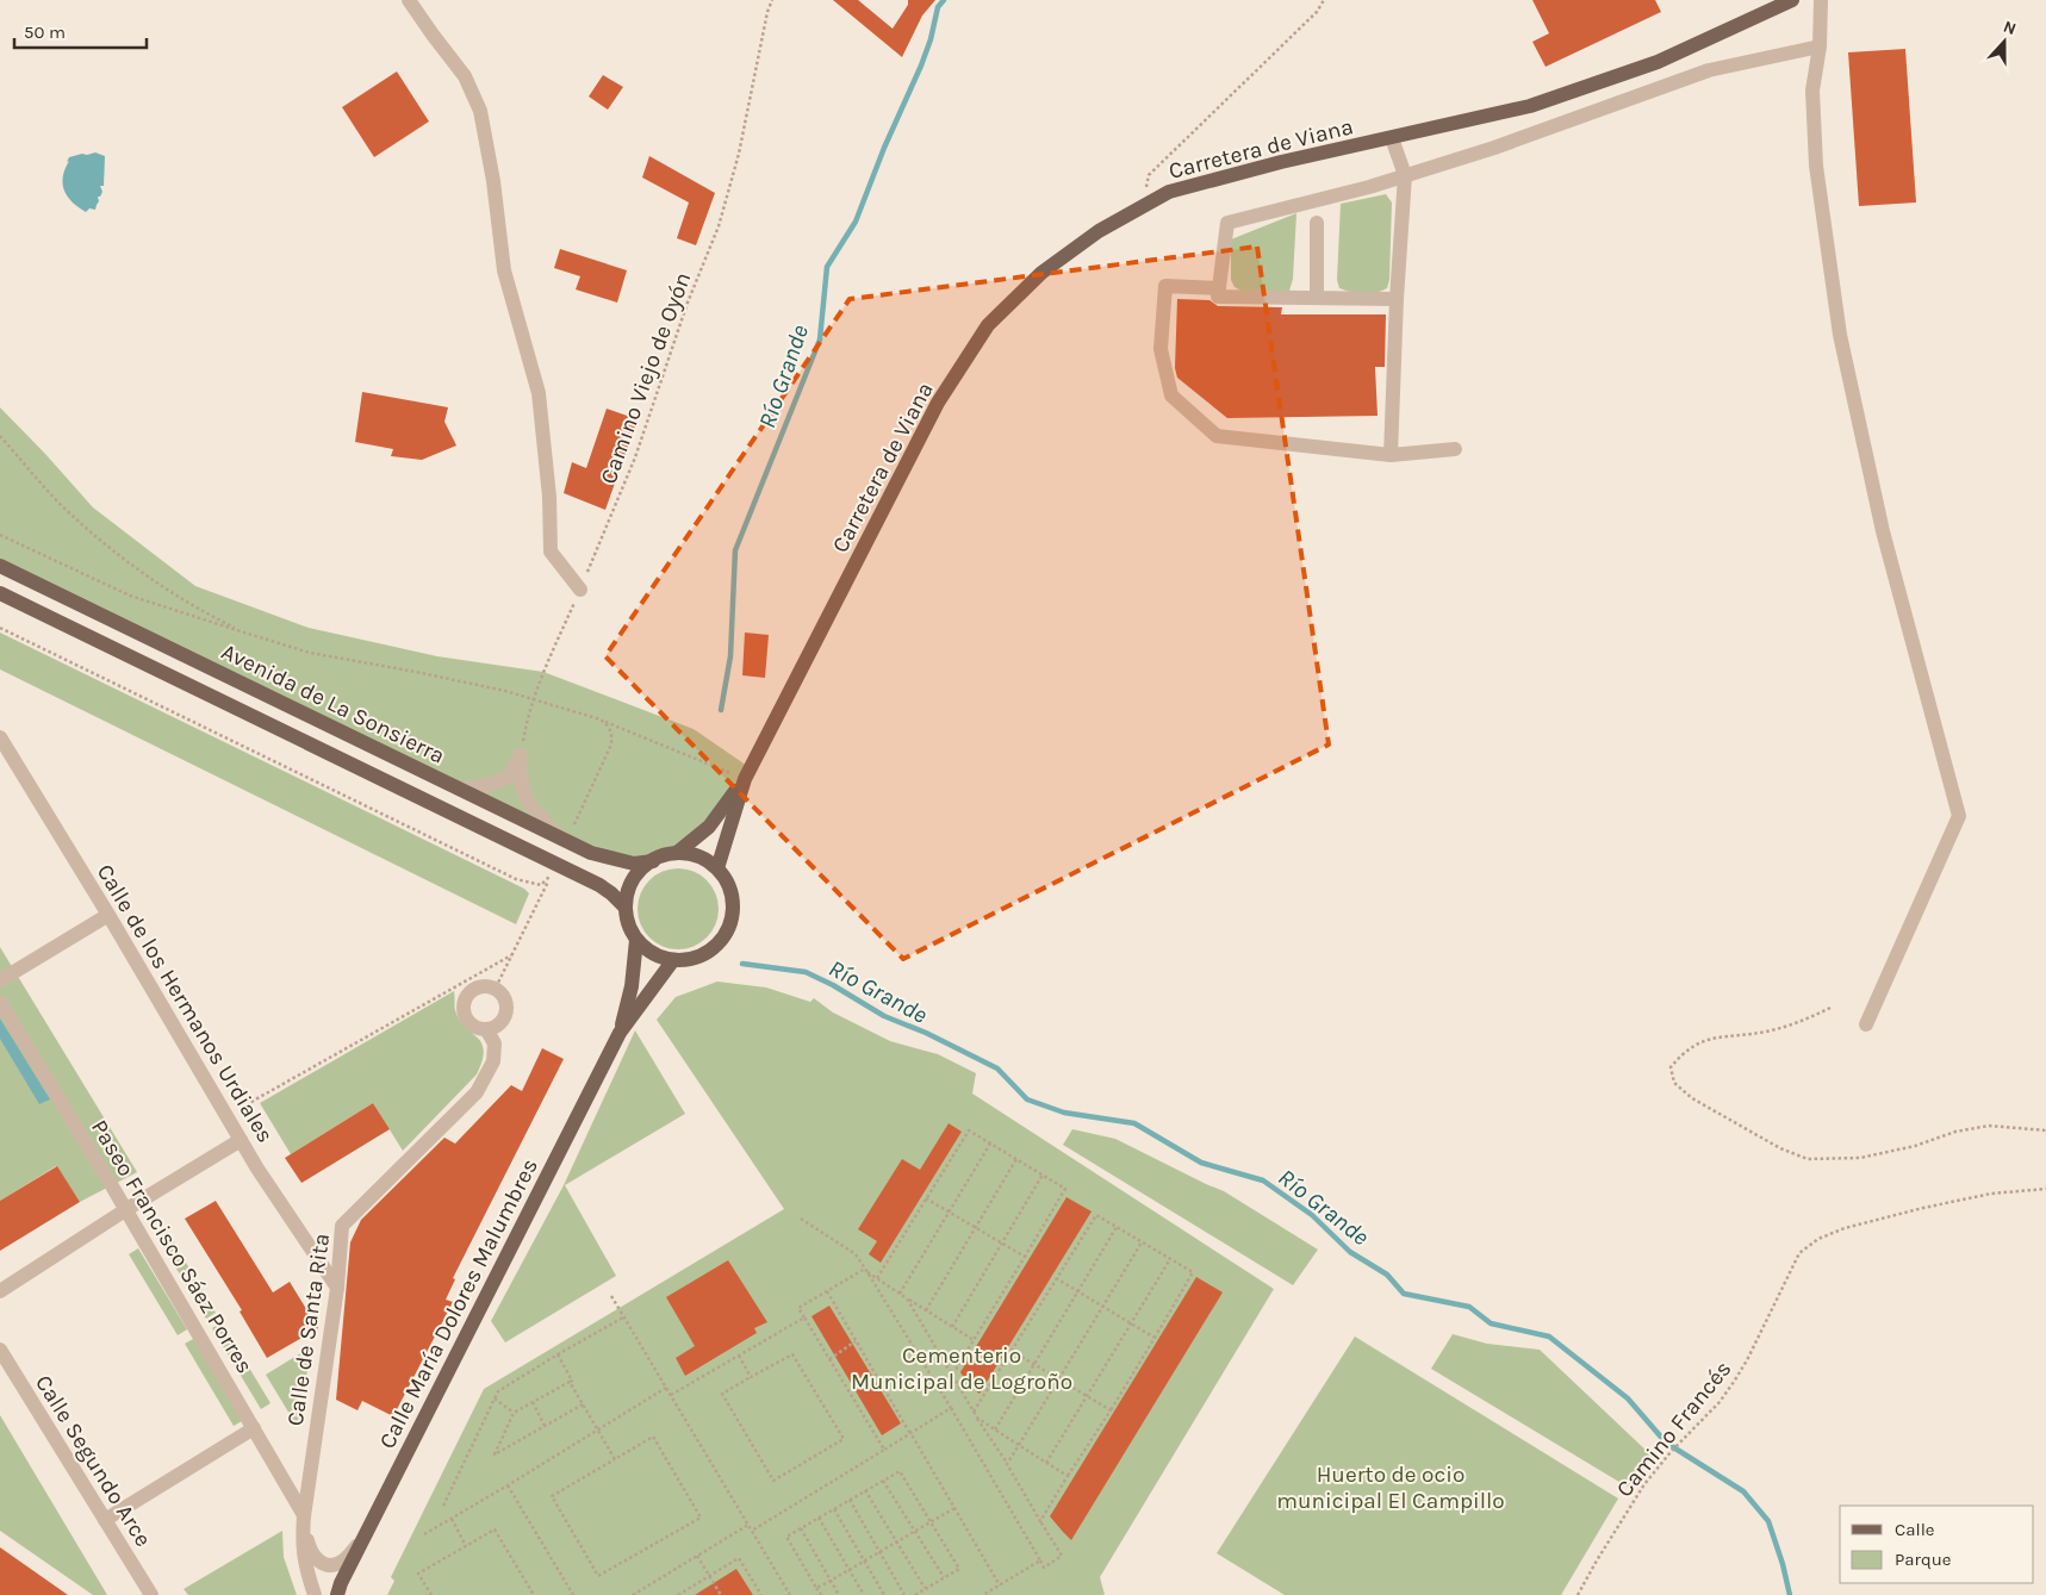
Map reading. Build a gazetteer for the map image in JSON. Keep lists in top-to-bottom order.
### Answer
{
  "streets": {
    "main road": ["Carretera de Viana", "Avenida de La Sonsierra", "Calle María Dolores Malumbres"],
    "street": [
      "Calle de los Hermanos Urdiales",
      "Paseo Francisco Sáez Porres",
      "Calle de Santa Rita",
      "Calle Segundo Arce"
    ],
    "path": ["Camino Viejo de Oyón", "Camino Francés"]
  },
  "crossings": [
    ["Carretera de Viana", "Avenida de La Sonsierra"],
    ["Carretera de Viana", "Calle María Dolores Malumbres"],
    ["Avenida de La Sonsierra", "Calle María Dolores Malumbres"],
    ["Calle de los Hermanos Urdiales", "Calle de Santa Rita"],
    ["Paseo Francisco Sáez Porres", "Calle de Santa Rita"],
    ["Calle María Dolores Malumbres", "Calle de Santa Rita"]
  ],
  "water": ["Río Grande"],
  "parks": ["Cementerio Municipal de Logroño", "Huerto de ocio municipal El Campillo"],
  "legend": ["Calle", "Parque"],
  "scale_bar": "50 m",
  "north": "top"
}
